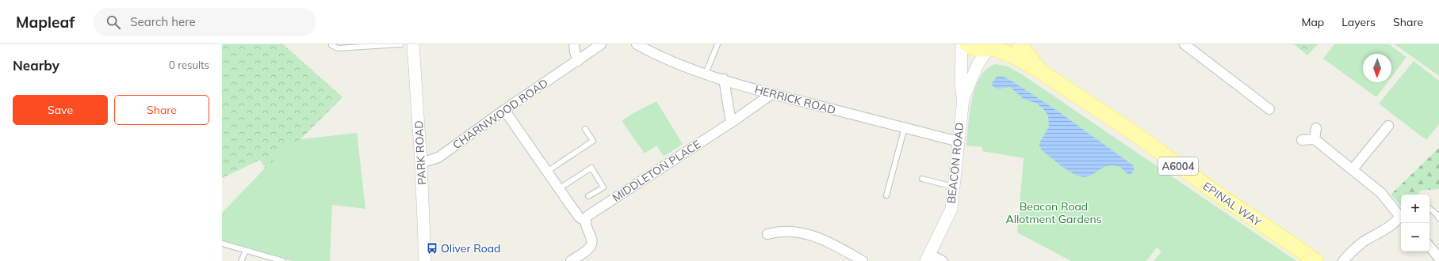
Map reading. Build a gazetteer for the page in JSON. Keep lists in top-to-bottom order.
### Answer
{
  "streets": {
    "main road": ["A6004", "EPINAL WAY"],
    "street": [
      "HERRICK ROAD",
      "CHARNWOOD ROAD",
      "PARK ROAD",
      "BEACON ROAD",
      "MIDDLETON PLACE"
    ]
  },
  "crossings": [
    ["HERRICK ROAD", "BEACON ROAD"],
    ["HERRICK ROAD", "MIDDLETON PLACE"],
    ["CHARNWOOD ROAD", "PARK ROAD"],
    ["BEACON ROAD", "EPINAL WAY"]
  ],
  "parks": ["Beacon Road Allotment Gardens"],
  "places": {
    "bus stop": ["Oliver Road"]
  },
  "north": "bottom",
  "page": {
    "header": "Mapleaf",
    "search": "Search here",
    "nav": ["Map", "Layers", "Share"],
    "heading": ["Nearby", "0 results"],
    "buttons": ["Save", "Share"],
    "map_buttons": ["+", "−"]
  }
}
